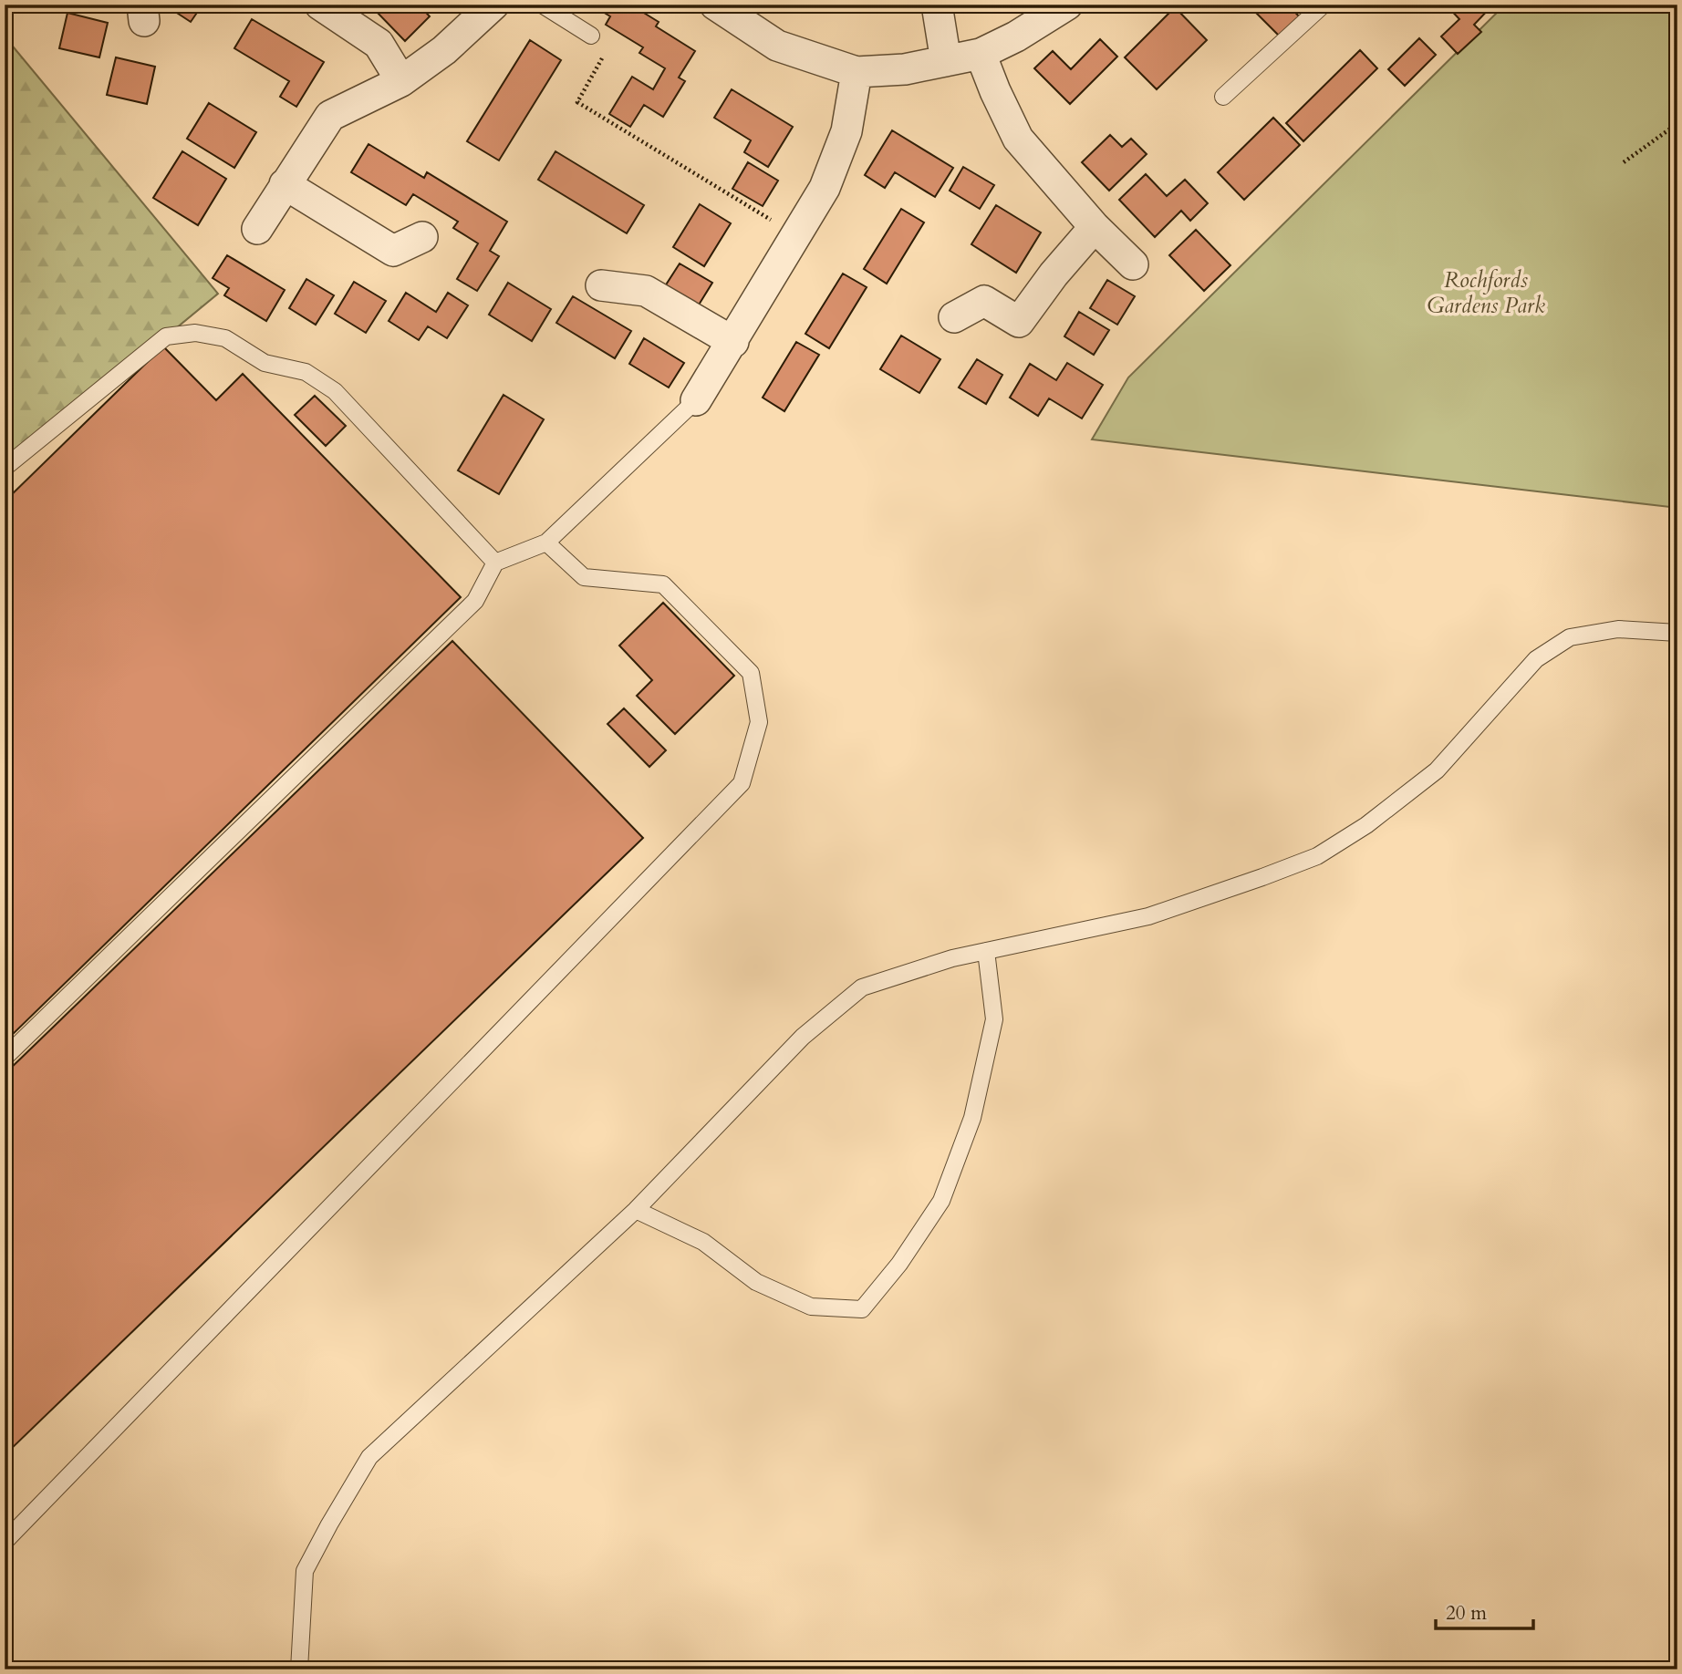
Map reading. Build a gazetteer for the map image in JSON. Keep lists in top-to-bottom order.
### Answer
{
  "parks": ["Rochfords Gardens Park"],
  "scale_bar": "20 m"
}
